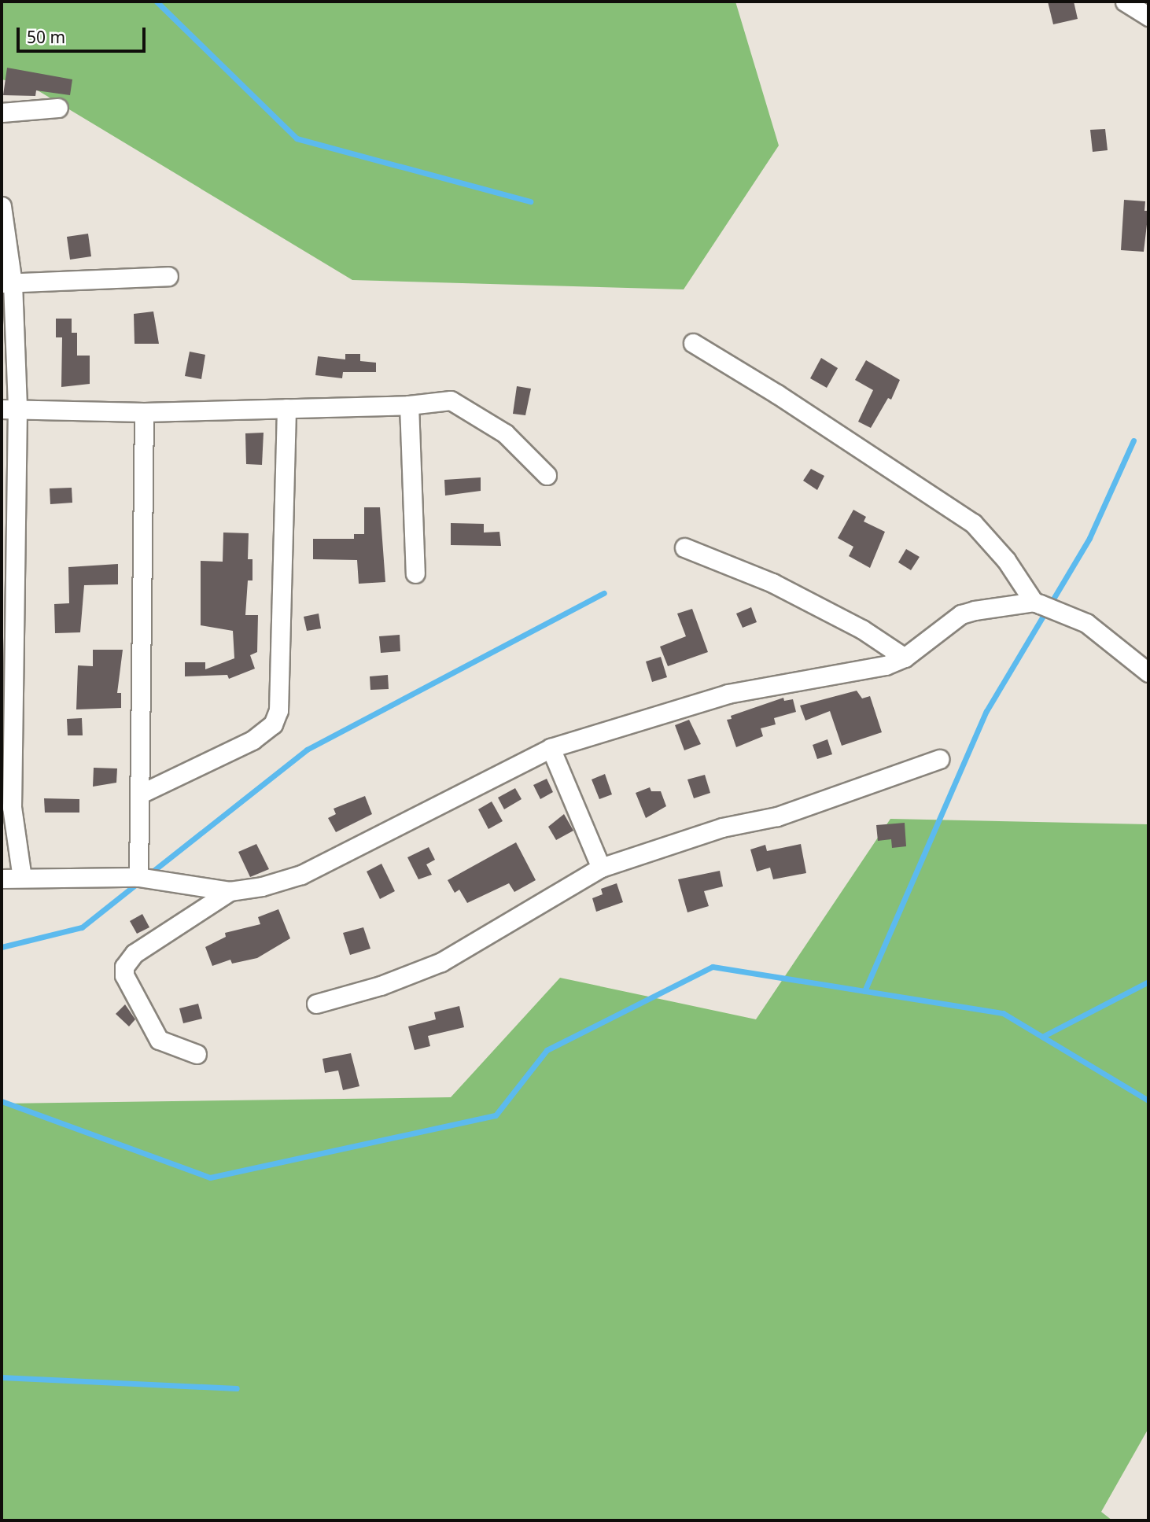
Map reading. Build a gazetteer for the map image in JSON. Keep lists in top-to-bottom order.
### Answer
{
  "scale_bar": "50 m"
}
